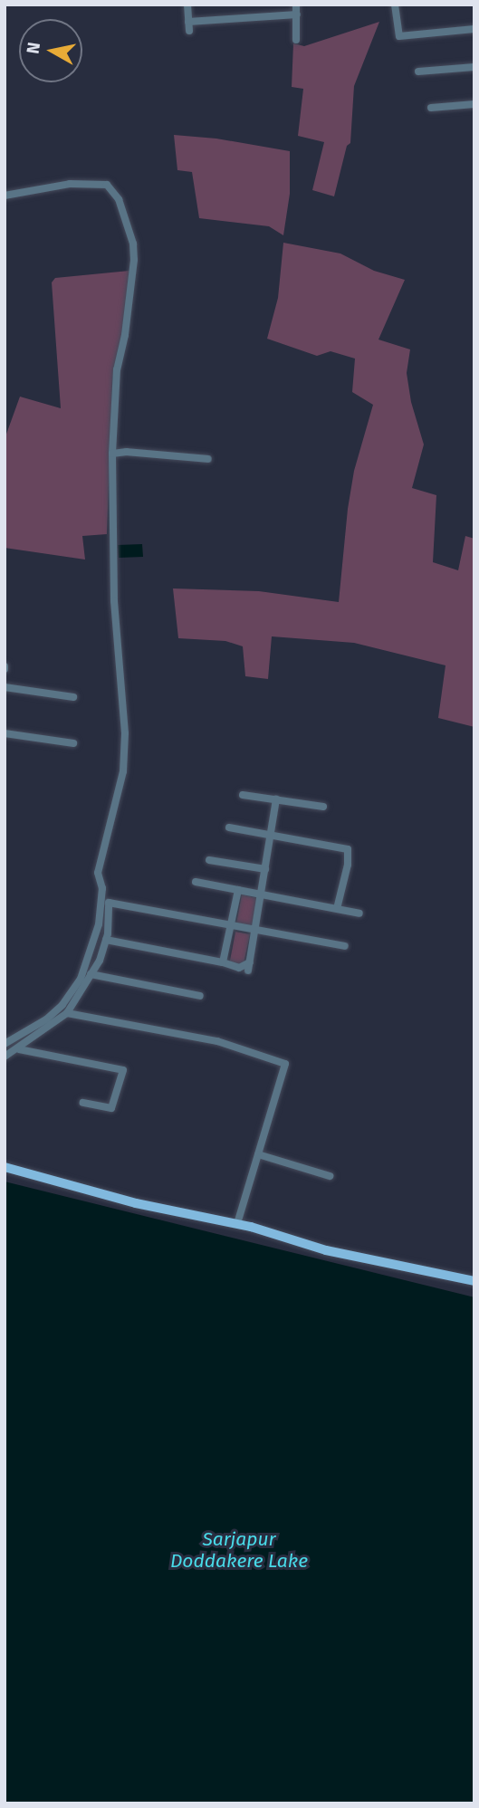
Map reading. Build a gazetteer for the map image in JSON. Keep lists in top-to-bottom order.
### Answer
{
  "water": ["Sarjapur Doddakere Lake"],
  "north": "left"
}
